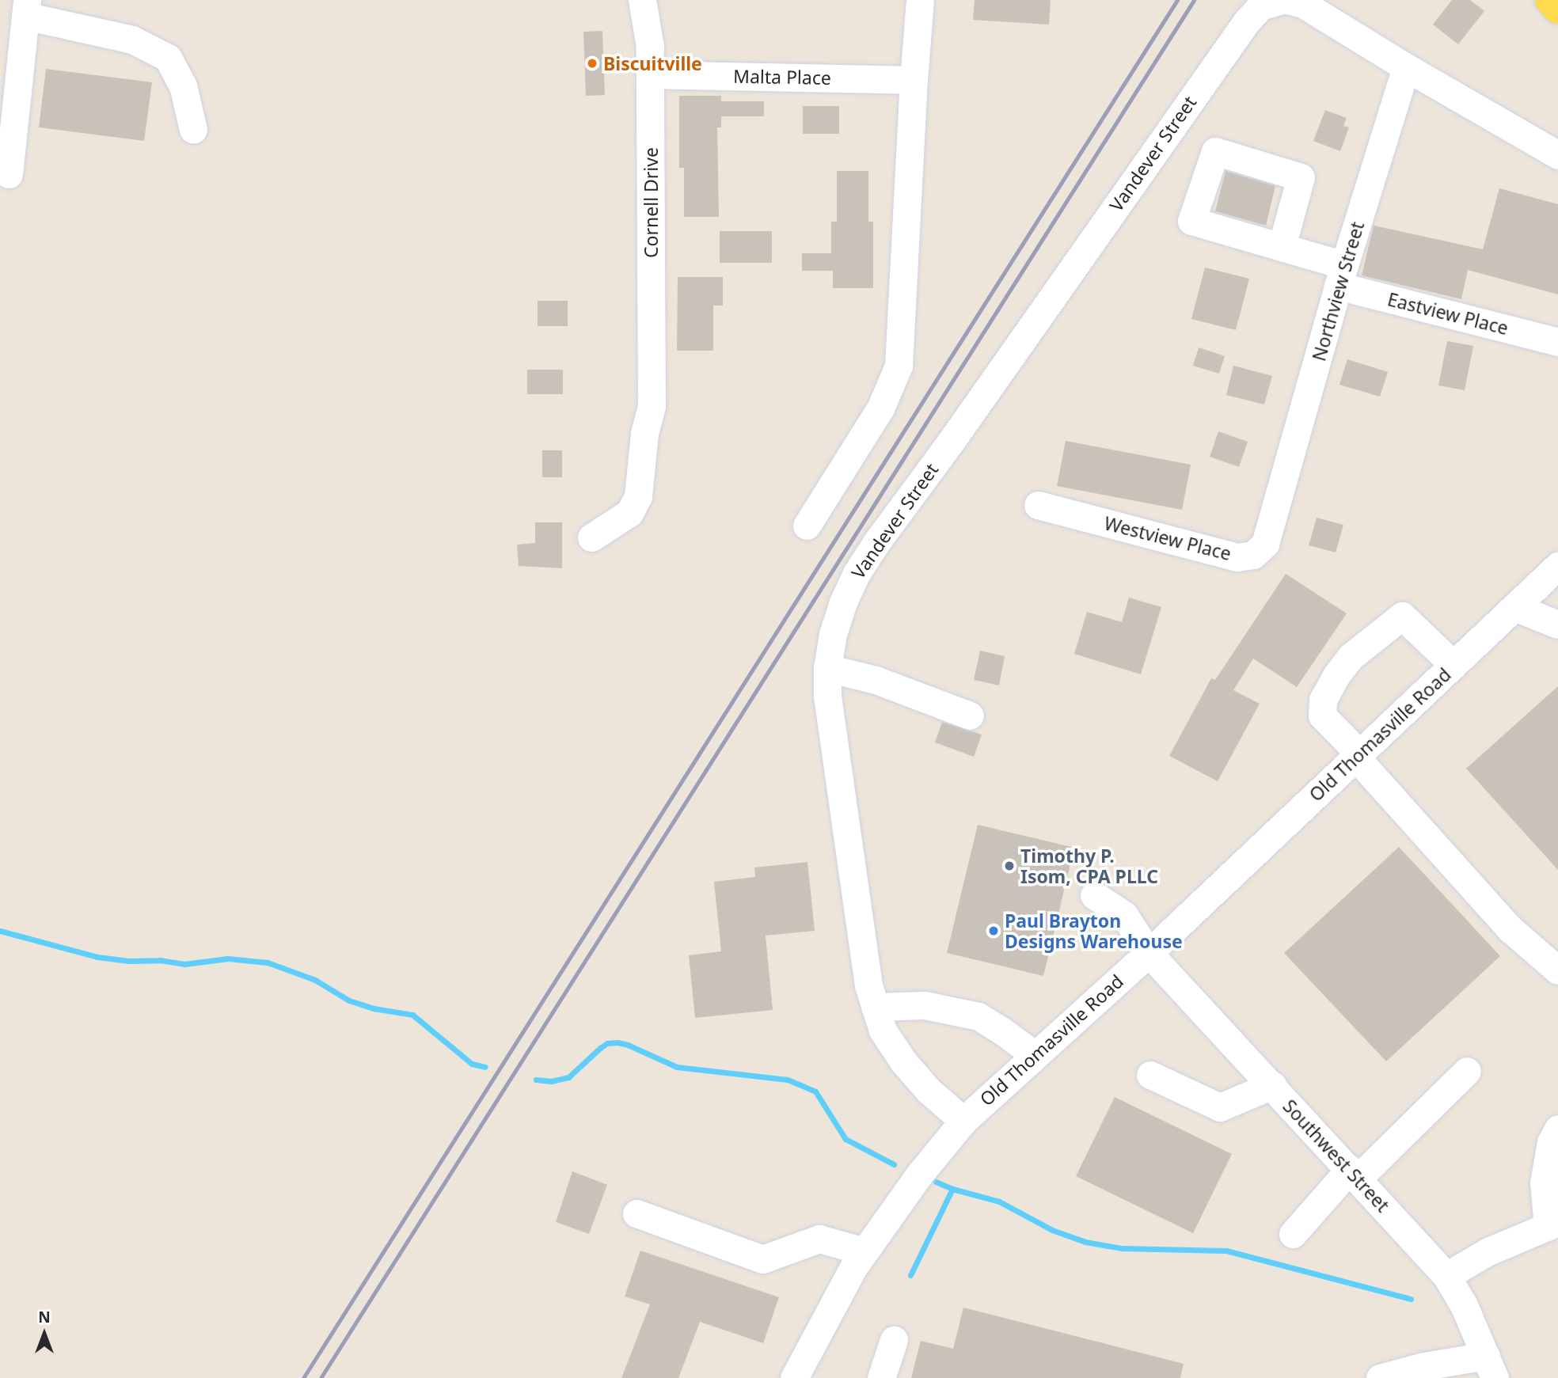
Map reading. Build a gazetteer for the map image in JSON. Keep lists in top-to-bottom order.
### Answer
{
  "streets": {
    "street": [
      "Malta Place",
      "Vandever Street",
      "Cornell Drive",
      "Northview Street",
      "Eastview Place",
      "Westview Place",
      "Old Thomasville Road",
      "Southwest Street"
    ]
  },
  "crossings": [
    ["Malta Place", "Cornell Drive"],
    ["Vandever Street", "Old Thomasville Road"],
    ["Northview Street", "Eastview Place"],
    ["Northview Street", "Westview Place"],
    ["Old Thomasville Road", "Southwest Street"]
  ],
  "places": ["Biscuitville", "Timothy P. Isom, CPA PLLC", "Paul Brayton Designs Warehouse"],
  "north": "top"
}
